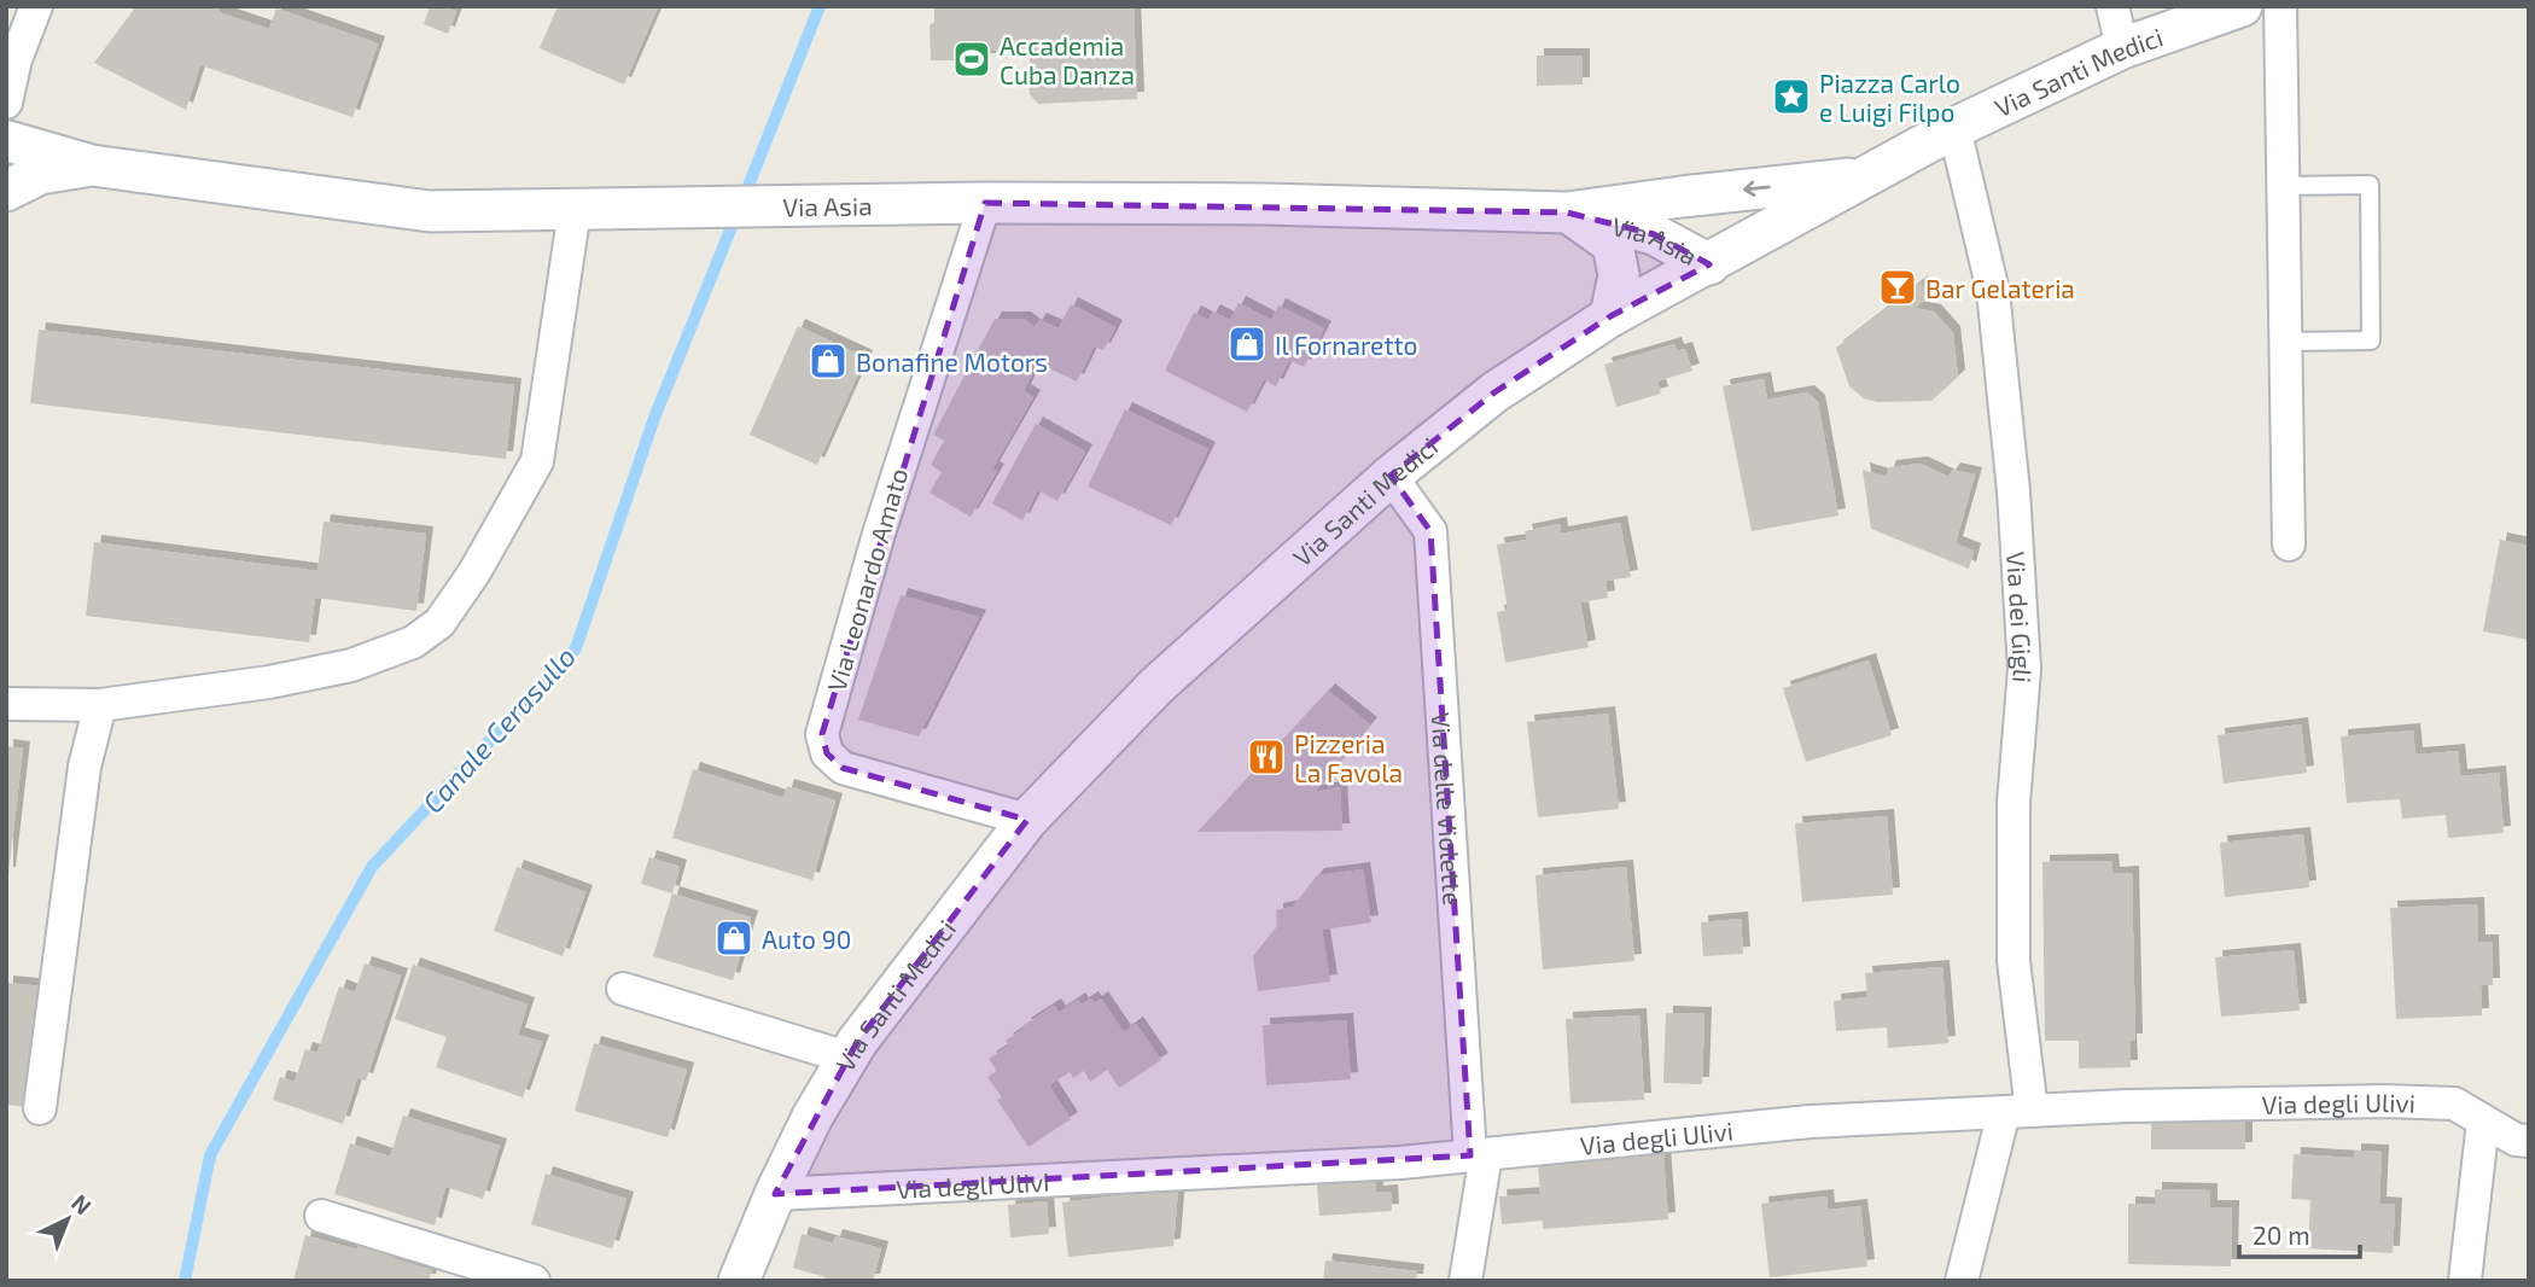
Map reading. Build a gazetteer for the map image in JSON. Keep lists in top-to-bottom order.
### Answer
{
  "streets": {
    "street": [
      "Via Santi Medici",
      "Via Asia",
      "Via Leonardo Amato",
      "Via dei Gigli",
      "Via delle Violette",
      "Via degli Ulivi"
    ]
  },
  "crossings": [
    ["Via Santi Medici", "Via Asia"],
    ["Via Santi Medici", "Via Leonardo Amato"],
    ["Via Santi Medici", "Via dei Gigli"],
    ["Via Santi Medici", "Via delle Violette"],
    ["Via Santi Medici", "Via degli Ulivi"],
    ["Via Asia", "Via Leonardo Amato"],
    ["Via dei Gigli", "Via degli Ulivi"],
    ["Via delle Violette", "Via degli Ulivi"]
  ],
  "water": ["Canale Cerasullo"],
  "places": {
    "sports": ["Accademia Cuba Danza"],
    "place": ["Piazza Carlo e Luigi Filpo"],
    "bar": ["Bar Gelateria"],
    "shop": ["Il Fornaretto", "Bonafine Motors", "Auto 90"],
    "restaurant": ["Pizzeria La Favola"]
  },
  "scale_bar": "20 m",
  "north": "top right"
}
